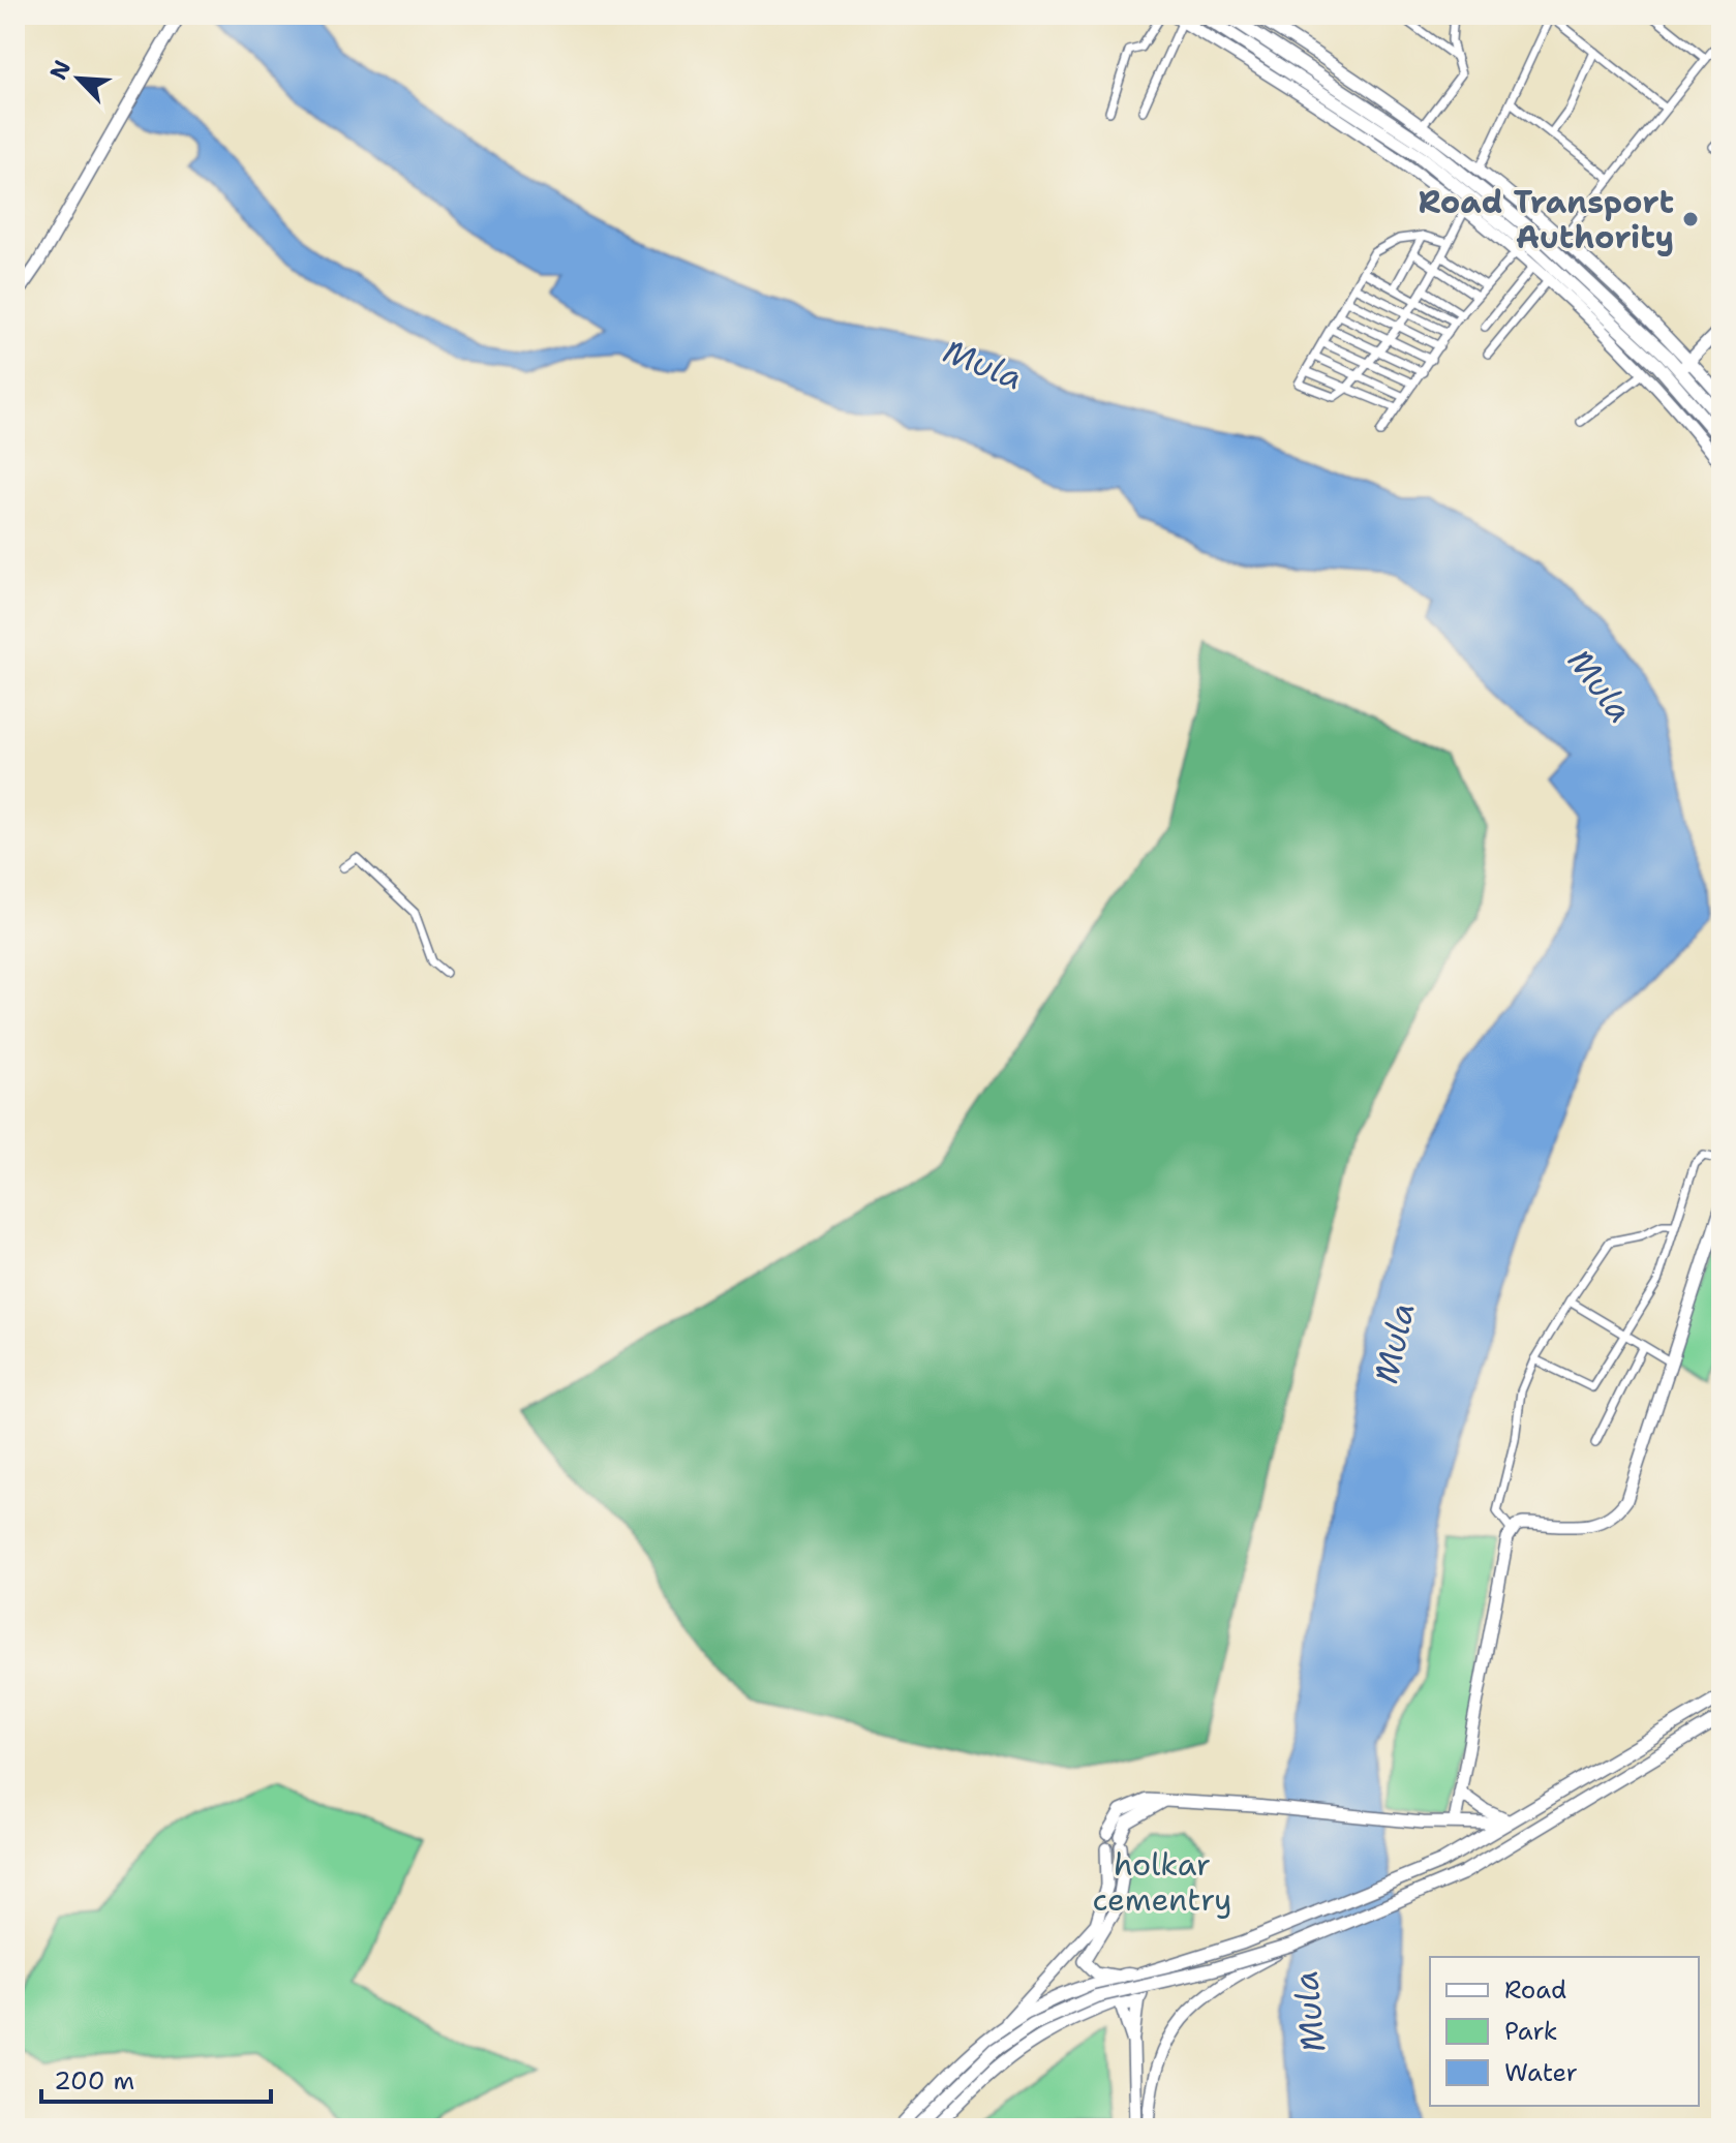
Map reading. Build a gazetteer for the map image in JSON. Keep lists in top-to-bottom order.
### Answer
{
  "water": ["Mula"],
  "parks": ["holkar cementry"],
  "places": ["Road Transport Authority"],
  "legend": ["Road", "Park", "Water"],
  "scale_bar": "200 m",
  "north": "top left"
}
